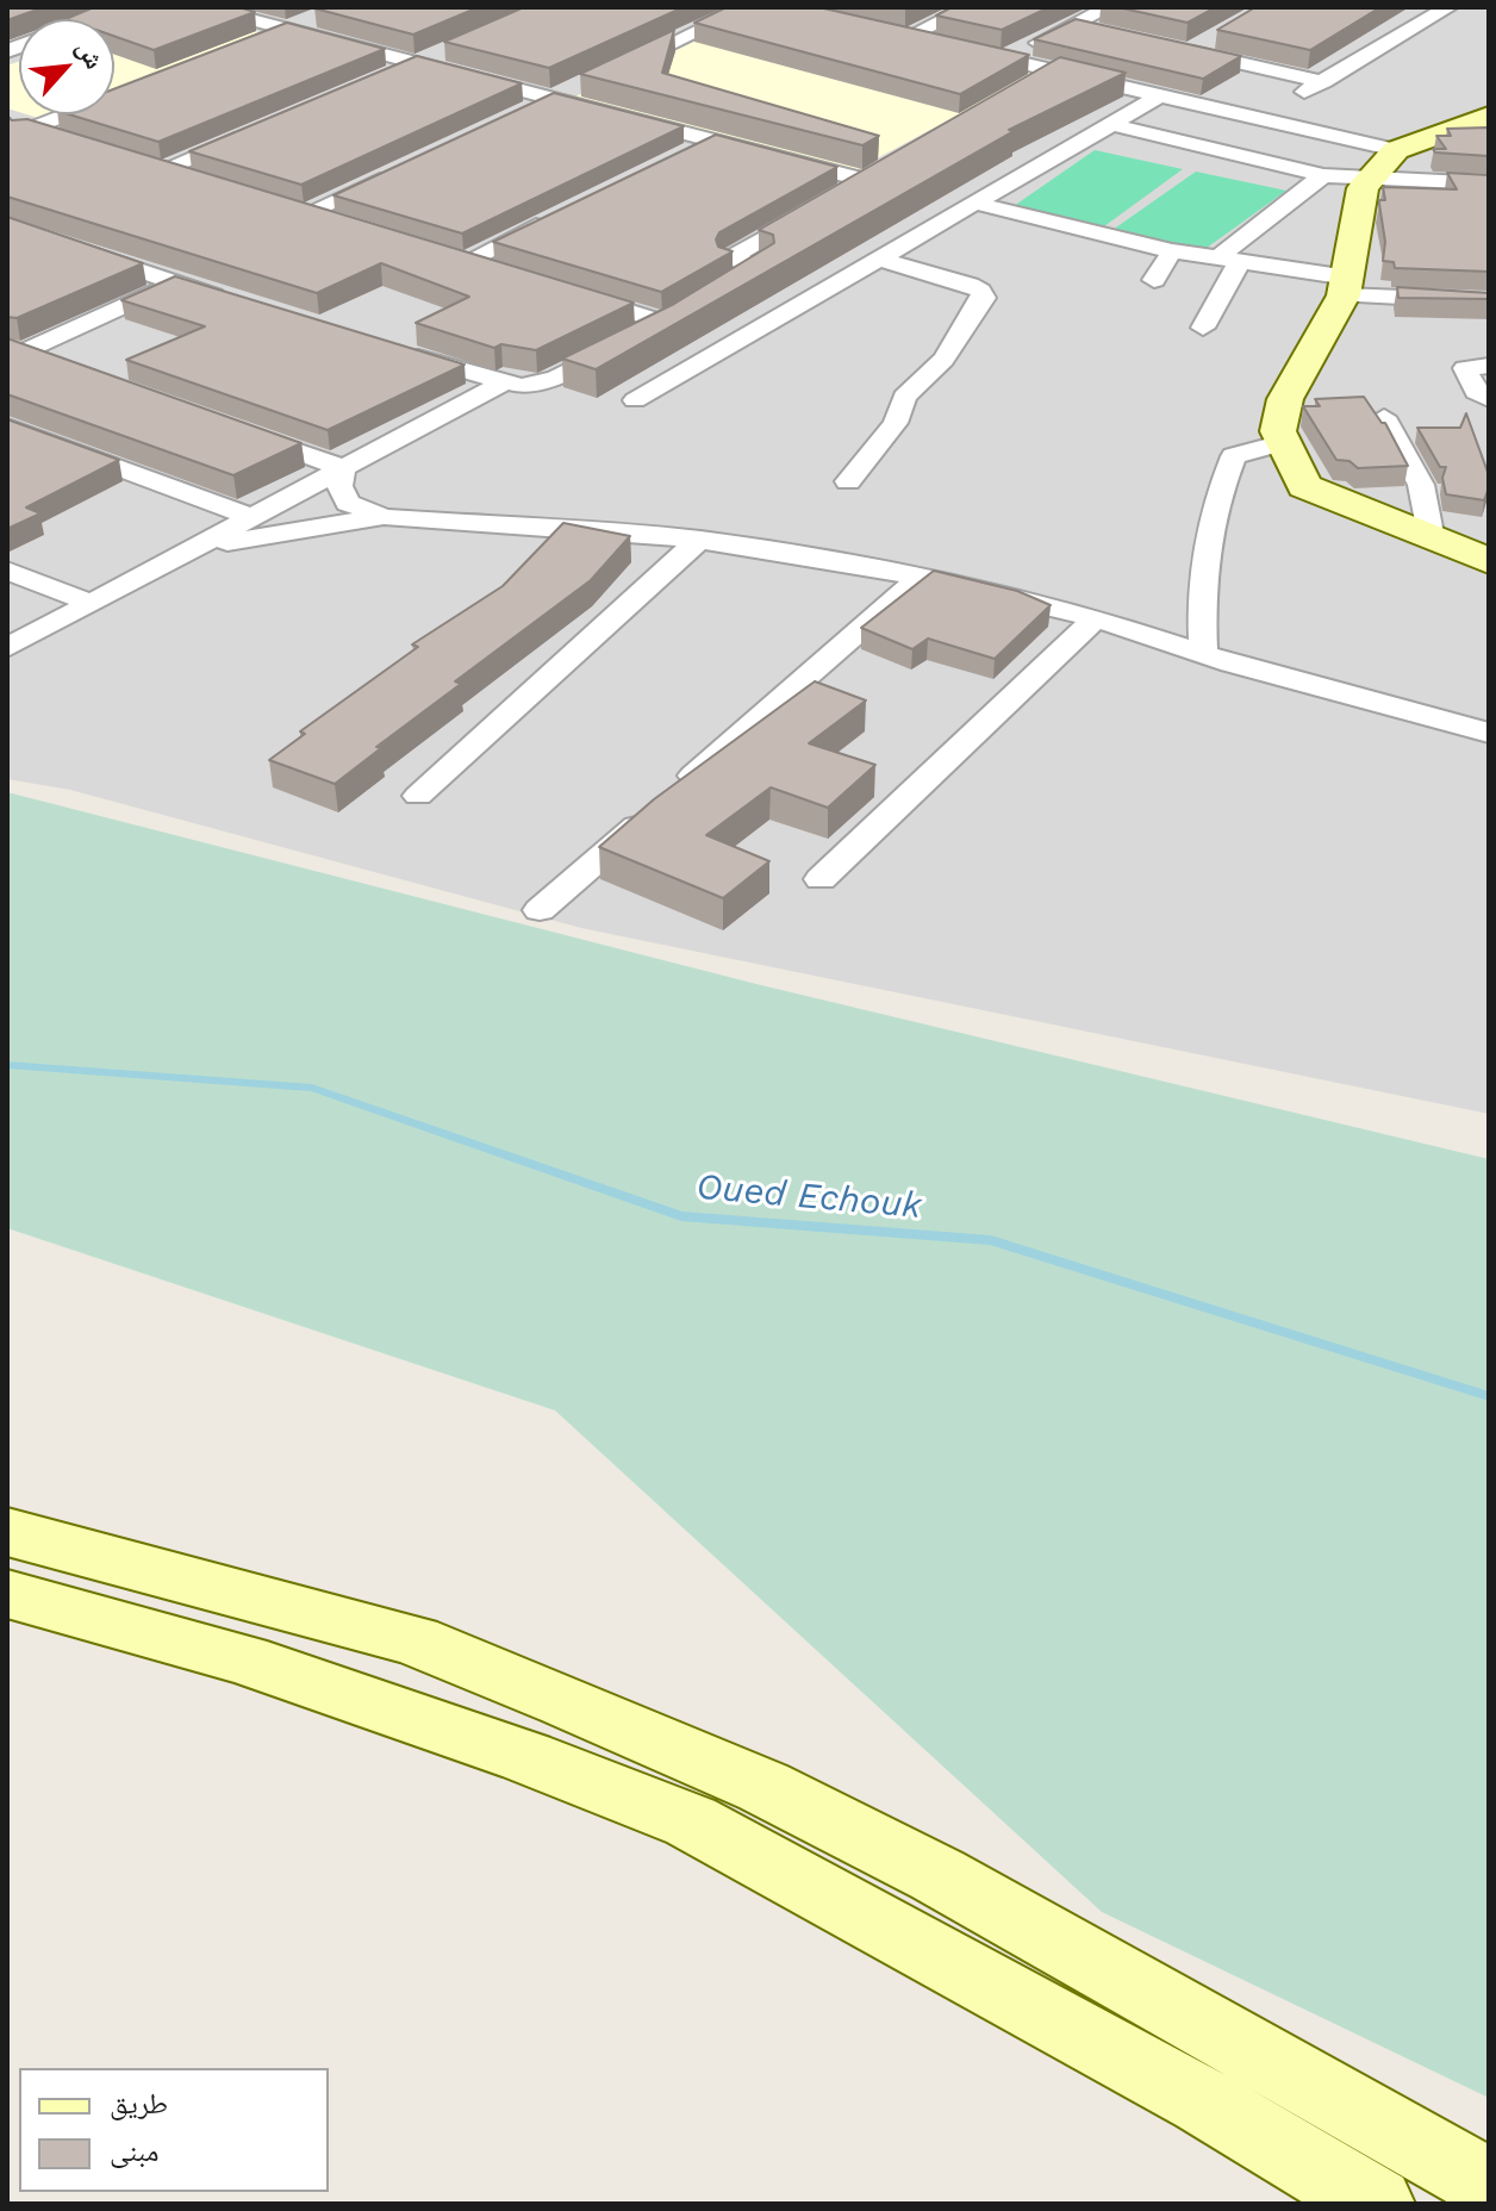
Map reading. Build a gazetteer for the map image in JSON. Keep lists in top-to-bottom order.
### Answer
{
  "water": ["Oued Echouk"],
  "legend": ["طريق", "مبنى"],
  "north": "top right"
}
